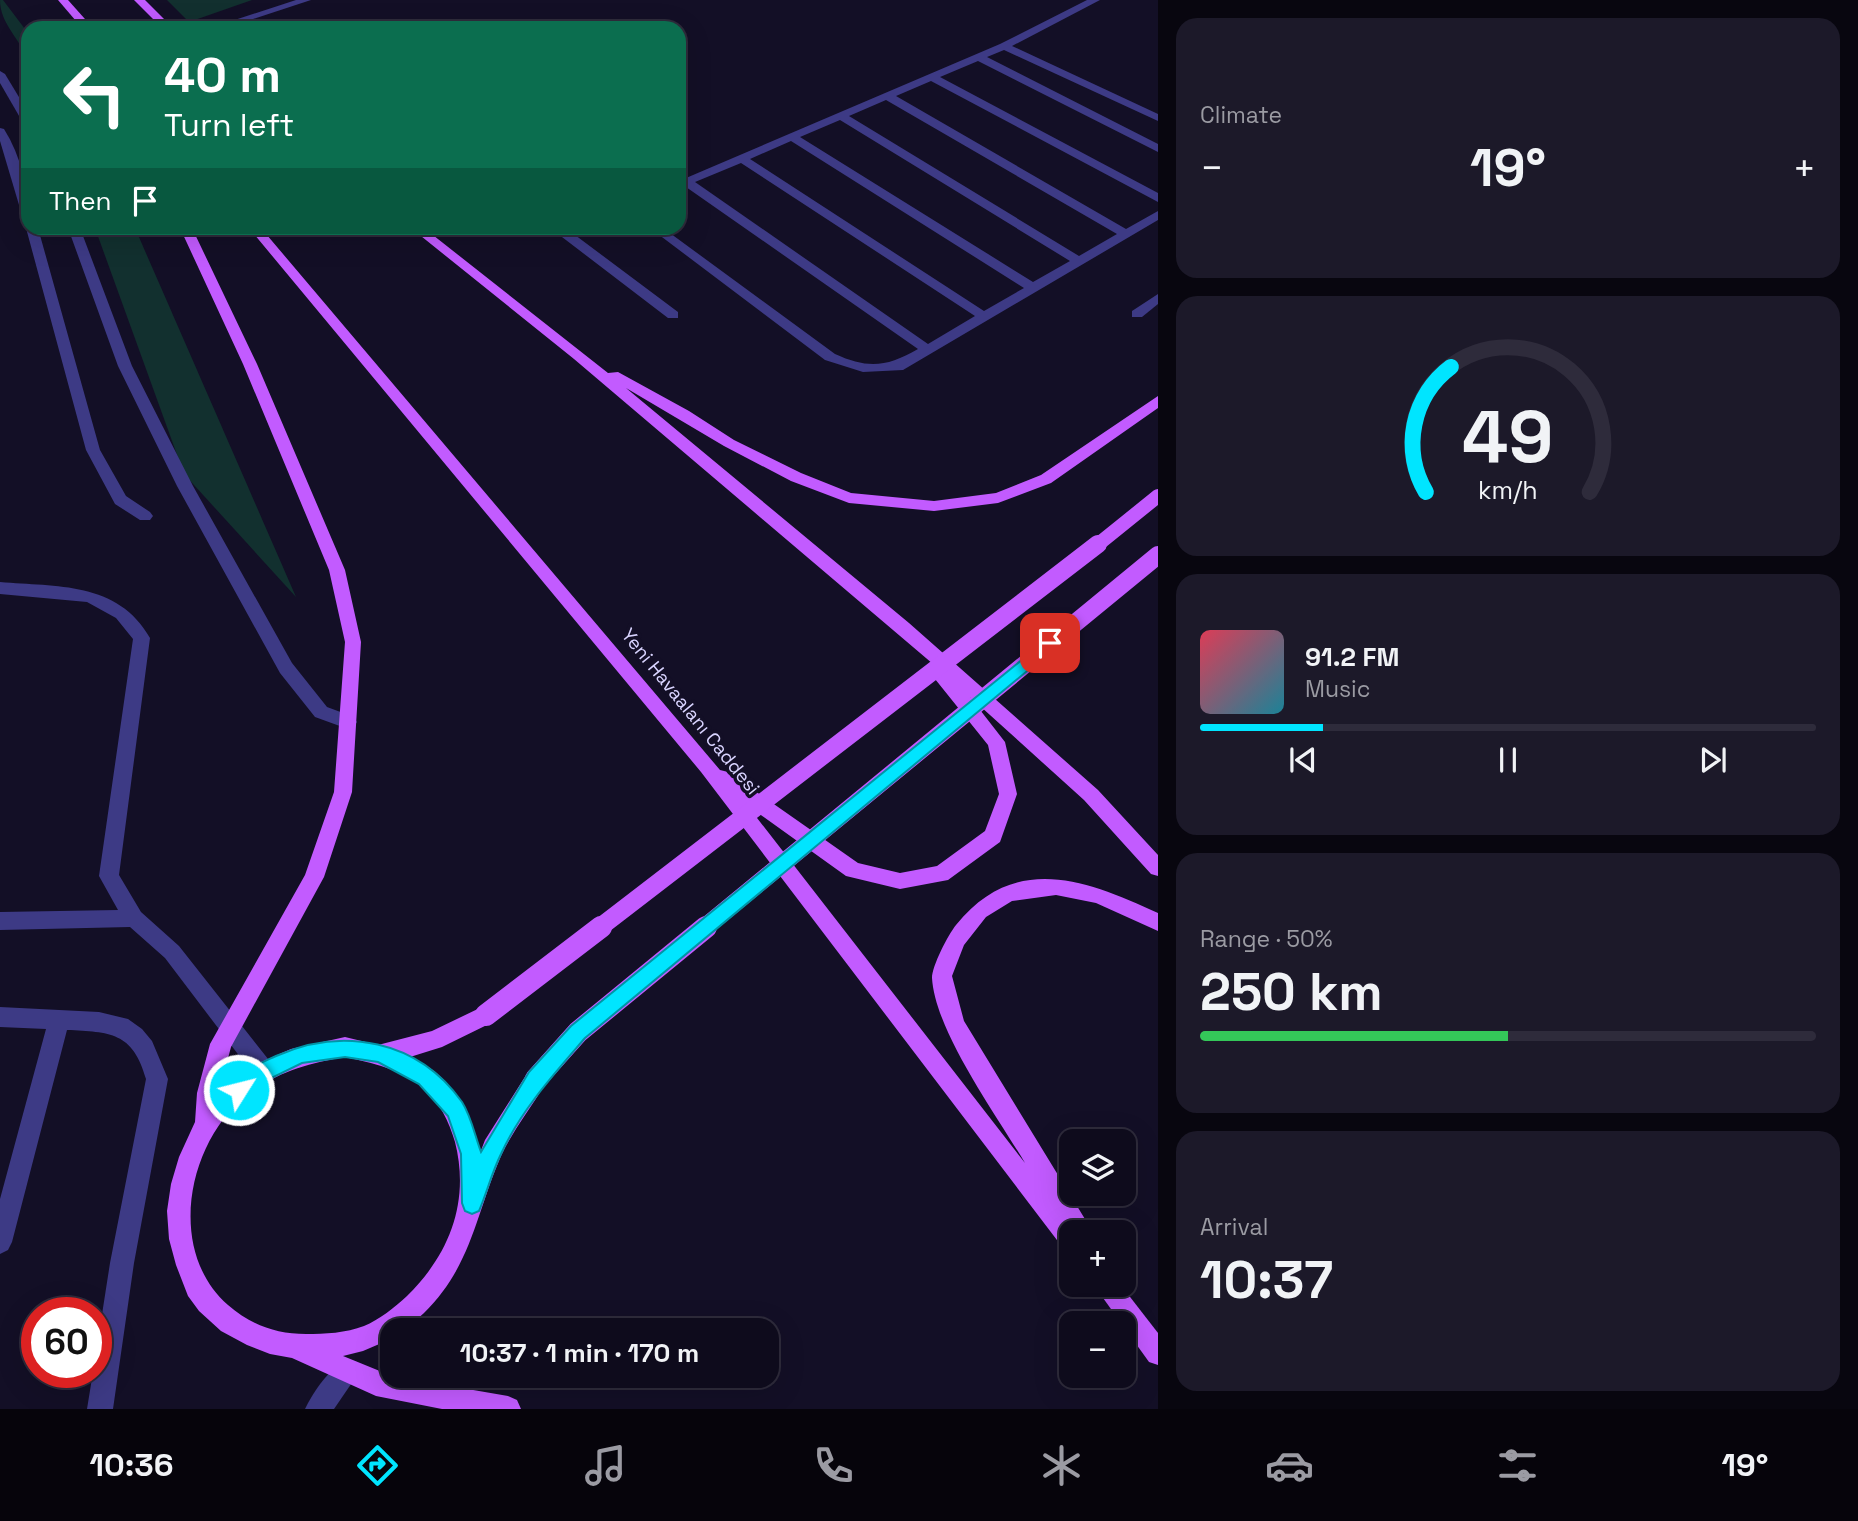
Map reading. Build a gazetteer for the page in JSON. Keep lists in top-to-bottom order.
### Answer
{
  "streets": {
    "main road": ["Yeni Havaalanı Caddesi"]
  },
  "page": {
    "tile": [
      "Climate",
      ["Range · 50%", "250 km"],
      ["Arrival", "10:37"]
    ],
    "turn": ["40 m", "Turn left"],
    "heat": ["−", "19°", "+"],
    "then": "Then",
    "song": ["91.2 FM", "Music"],
    "map_buttons": ["+", "−"],
    "limit": "60",
    "trip": "10:37 · 1 min · 170 m",
    "tabs": ["10:36", "19°"],
    "gauge": ["49", "km/h"]
  }
}
